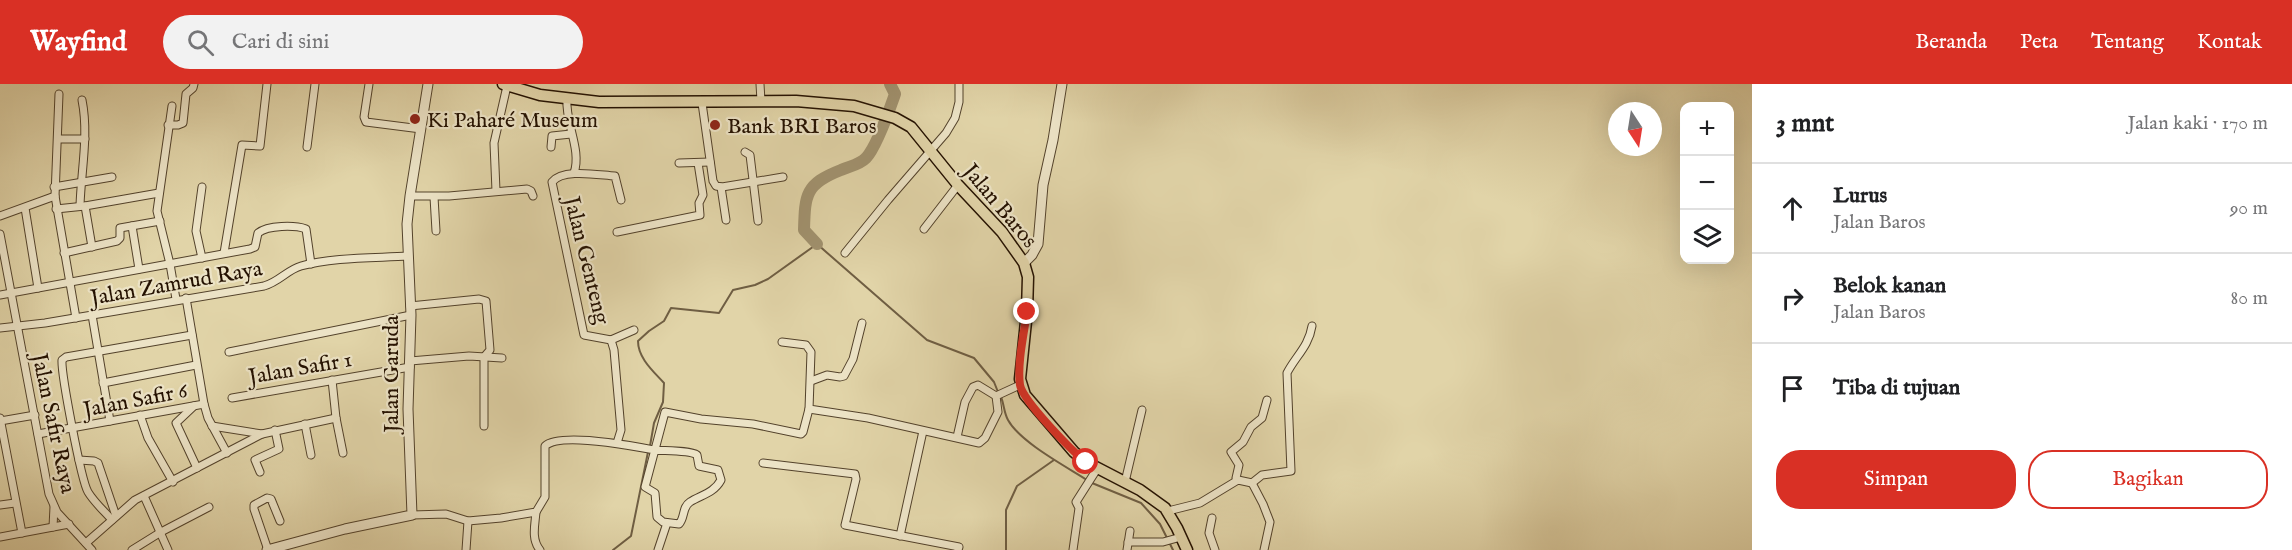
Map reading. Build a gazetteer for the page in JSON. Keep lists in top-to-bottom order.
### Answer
{
  "streets": {
    "main road": ["Jalan Baros"],
    "street": [
      "Jalan Genteng",
      "Jalan Zamrud Raya",
      "Jalan Safir 1",
      "Jalan Garuda",
      "Jalan Safir 6",
      "Jalan Safir Raya"
    ]
  },
  "crossings": [
    ["Jalan Zamrud Raya", "Jalan Garuda"],
    ["Jalan Zamrud Raya", "Jalan Safir Raya"],
    ["Jalan Safir 1", "Jalan Garuda"],
    ["Jalan Safir 6", "Jalan Safir Raya"]
  ],
  "places": ["Ki Paharé Museum", "Bank BRI Baros"],
  "north": "bottom",
  "page": {
    "header": "Wayfind",
    "search": "Cari di sini",
    "nav": [
      "Beranda",
      "Peta",
      "Tentang",
      "Kontak"
    ],
    "heading": ["3 mnt", "Jalan kaki · 170 m"],
    "map_buttons": ["+", "−"],
    "list": [
      ["Lurus", "Jalan Baros", "90 m"],
      ["Belok kanan", "Jalan Baros", "80 m"],
      "Tiba di tujuan"
    ],
    "buttons": ["Simpan", "Bagikan"]
  }
}
